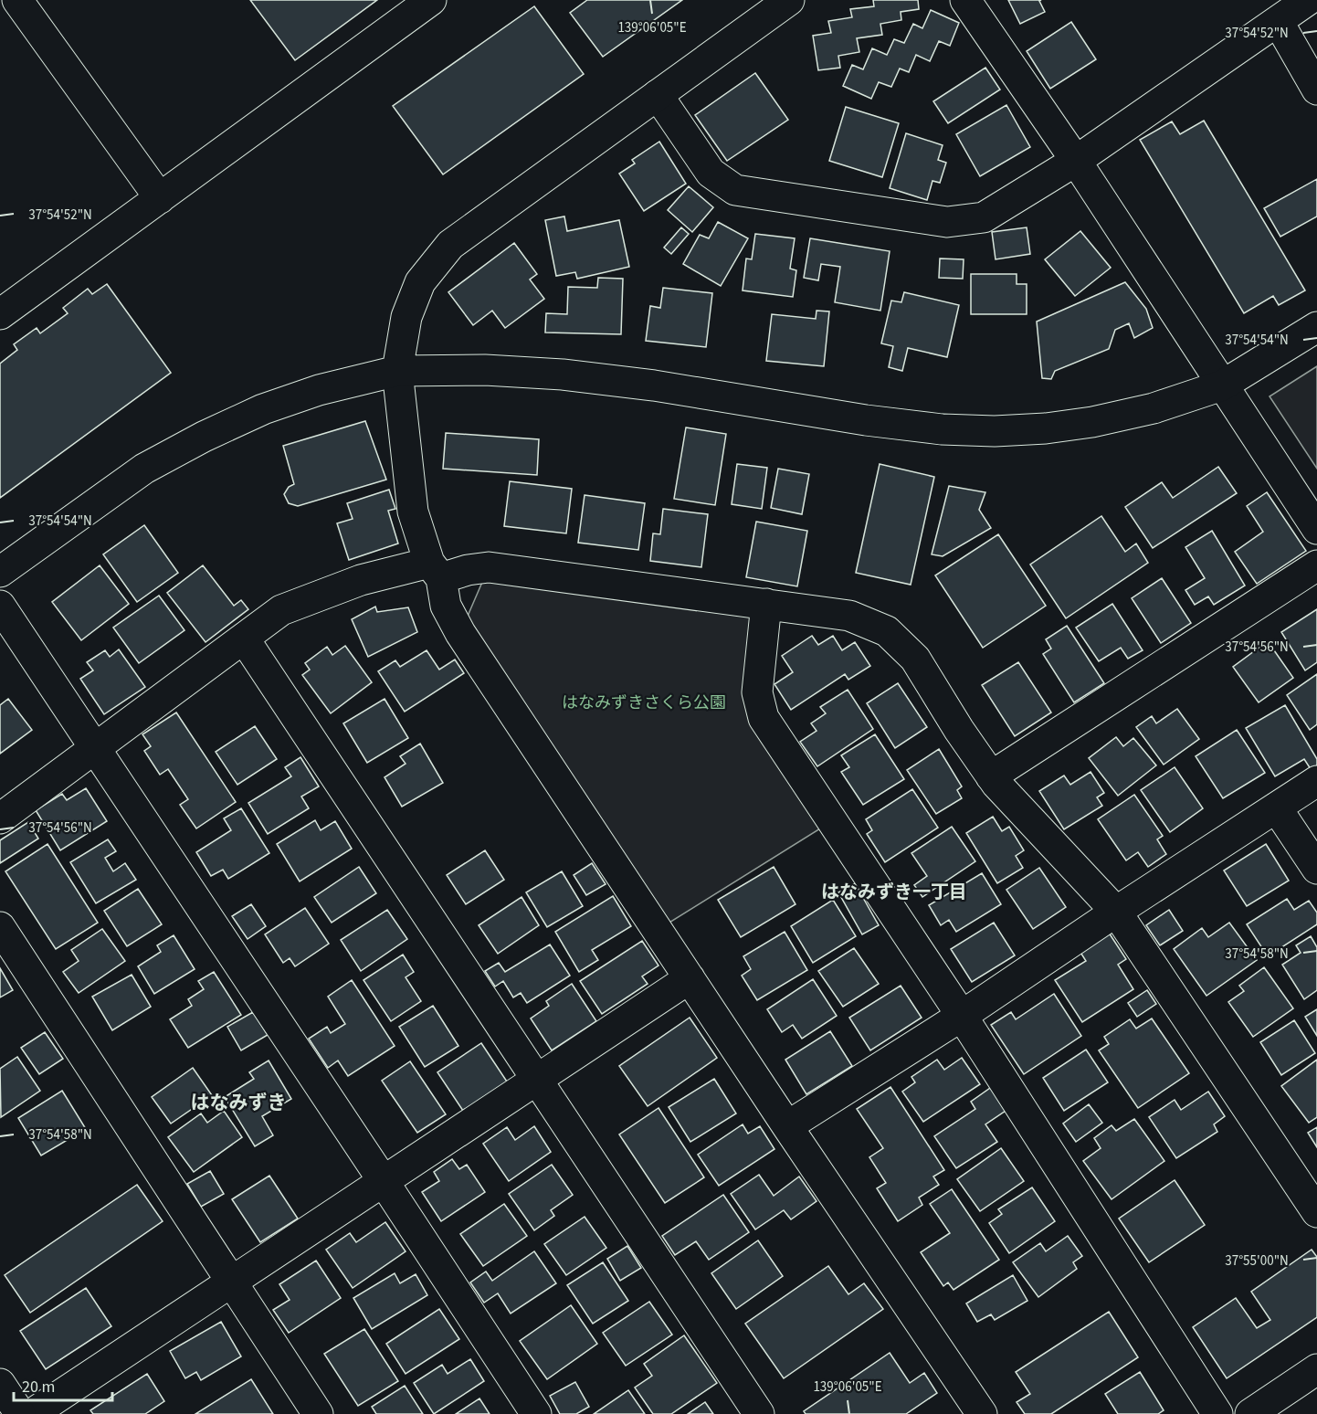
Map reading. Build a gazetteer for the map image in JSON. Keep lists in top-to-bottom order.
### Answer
{
  "districts": ["はなみずき一丁目", "はなみずき"],
  "parks": ["はなみずきさくら公園"],
  "scale_bar": "20 m",
  "coordinates": [
    "139°06'05\"E",
    "37°54'52\"N",
    "37°54'54\"N",
    "37°54'56\"N",
    "37°54'58\"N",
    "37°55'00\"N"
  ]
}
